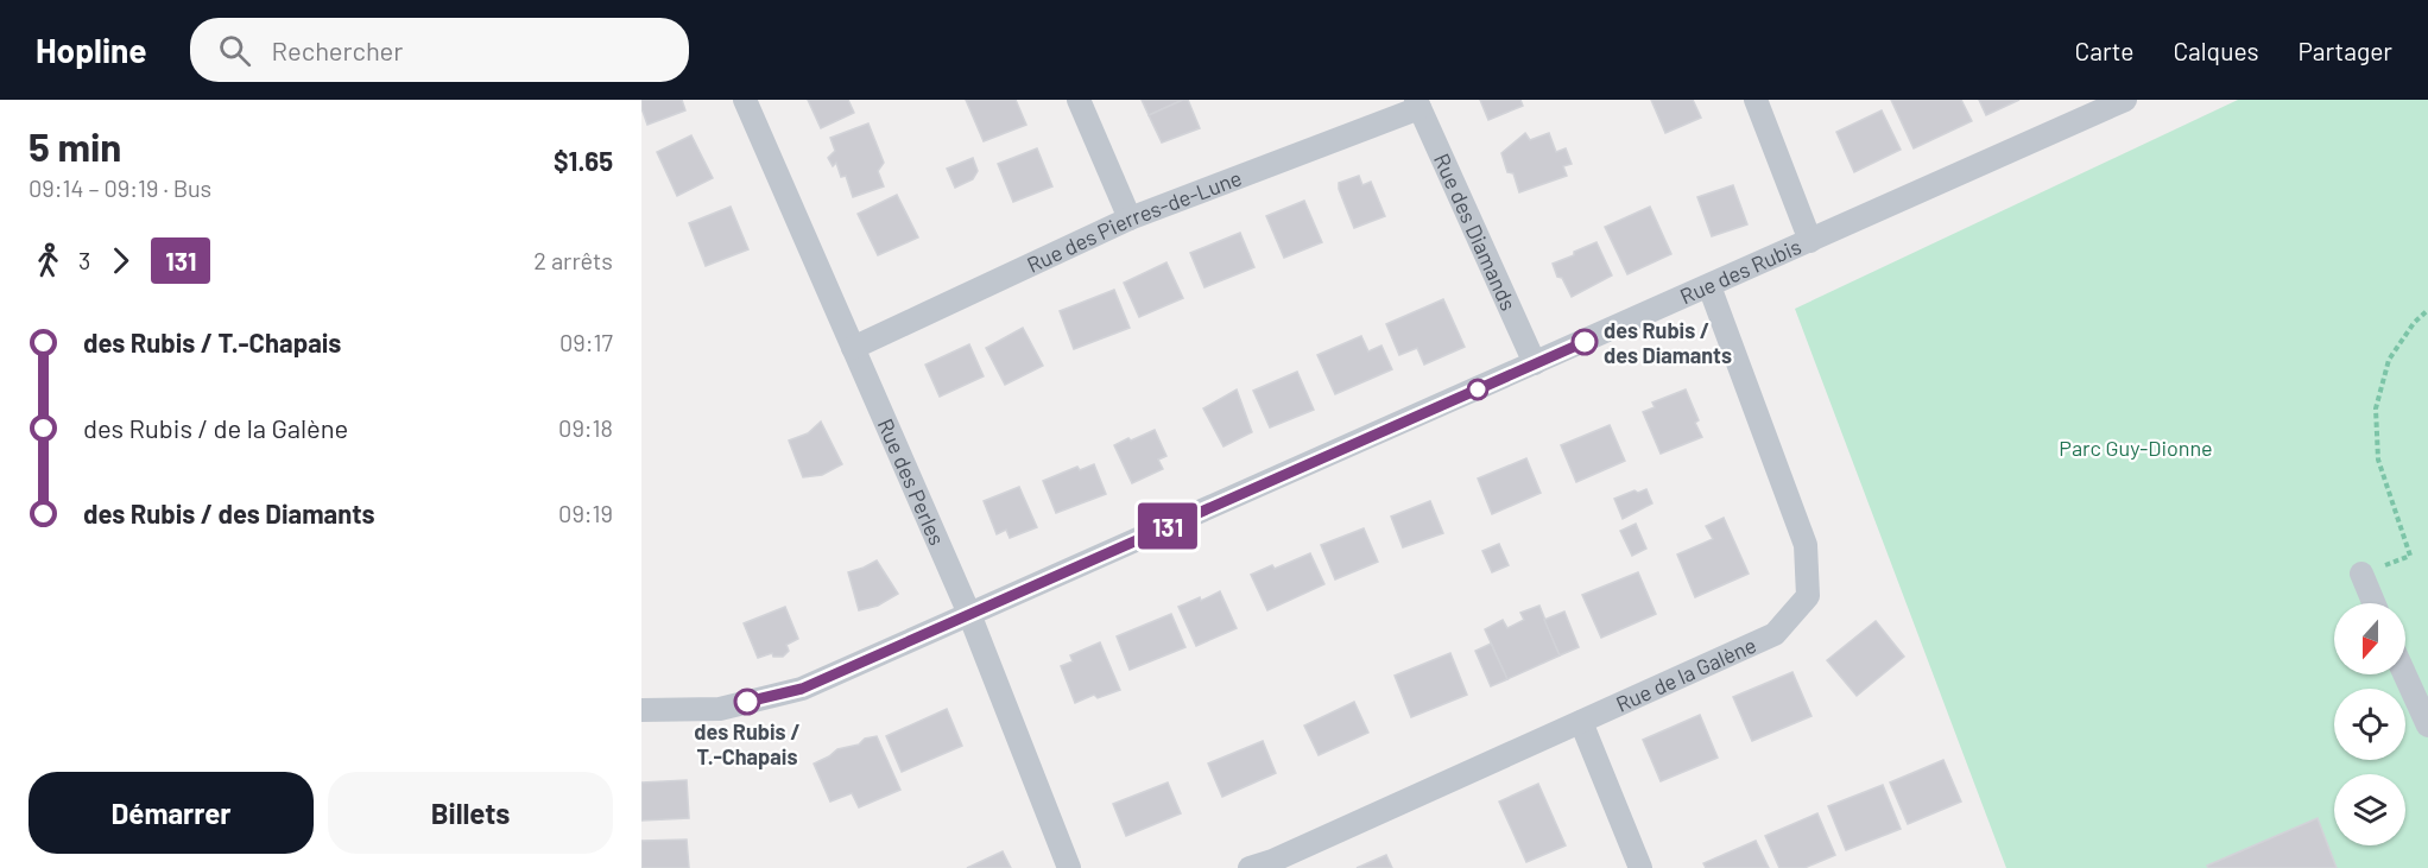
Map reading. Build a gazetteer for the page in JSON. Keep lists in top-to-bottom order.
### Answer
{
  "streets": {
    "street": [
      "Rue des Pierres-de-Lune",
      "Rue des Diamands",
      "Rue des Rubis",
      "Rue des Perles",
      "Rue de la Galène"
    ]
  },
  "crossings": [
    ["Rue des Pierres-de-Lune", "Rue des Diamands"],
    ["Rue des Pierres-de-Lune", "Rue des Perles"],
    ["Rue des Diamands", "Rue des Rubis"],
    ["Rue des Rubis", "Rue des Perles"],
    ["Rue des Rubis", "Rue de la Galène"]
  ],
  "parks": ["Parc Guy-Dionne"],
  "places": ["des Rubis / des Diamants", "des Rubis / T.-Chapais"],
  "lines": ["bus line 131"],
  "north": "bottom",
  "page": {
    "header": "Hopline",
    "search": "Rechercher",
    "nav": ["Carte", "Calques", "Partager"],
    "heading": ["5 min", "09:14 – 09:19 · Bus", "$1.65"],
    "on_map": "131",
    "legs": ["3", "131", "2 arrêts"],
    "list": [
      {
        "name": "des Rubis / T.-Chapais",
        "value": "09:17"
      },
      {
        "name": "des Rubis / de la Galène",
        "value": "09:18"
      },
      {
        "name": "des Rubis / des Diamants",
        "value": "09:19"
      }
    ],
    "buttons": ["Démarrer", "Billets"]
  }
}
